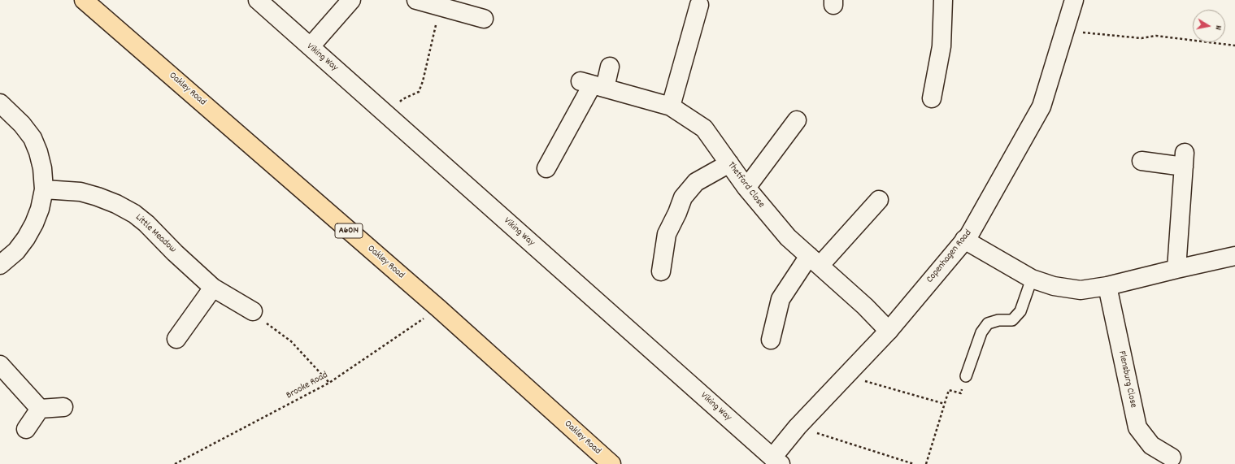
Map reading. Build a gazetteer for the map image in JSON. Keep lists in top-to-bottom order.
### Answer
{
  "streets": {
    "main road": ["Oakley Road", "A6014"],
    "street": [
      "Viking Way",
      "Thetford Close",
      "Little Meadow",
      "Copenhagen Road",
      "Flensburg Close"
    ],
    "path": ["Brooke Road"]
  },
  "crossings": [
    ["Viking Way", "Copenhagen Road"],
    ["Oakley Road", "Brooke Road"],
    ["Thetford Close", "Copenhagen Road"]
  ],
  "north": "right"
}
